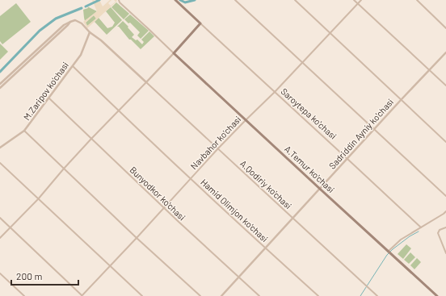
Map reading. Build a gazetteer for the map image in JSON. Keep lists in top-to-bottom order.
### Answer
{
  "streets": {
    "main road": ["A.Temur ko'chasi"],
    "street": [
      "M.Zaripov ko'chasi",
      "Saroytepa ko'chasi",
      "Sadriddin Ayniy ko'chasi",
      "Navbahor ko'chasi",
      "A.Qodiriy ko'chasi",
      "Bunyodkor ko'chasi",
      "Hamid Olimjon ko'chasi"
    ]
  },
  "crossings": [
    ["M.Zaripov ko'chasi", "Bunyodkor ko'chasi"],
    ["M.Zaripov ko'chasi", "Hamid Olimjon ko'chasi"],
    ["Saroytepa ko'chasi", "Sadriddin Ayniy ko'chasi"],
    ["Saroytepa ko'chasi", "Navbahor ko'chasi"],
    ["Sadriddin Ayniy ko'chasi", "A.Temur ko'chasi"],
    ["Sadriddin Ayniy ko'chasi", "A.Qodiriy ko'chasi"],
    ["Sadriddin Ayniy ko'chasi", "Bunyodkor ko'chasi"],
    ["Sadriddin Ayniy ko'chasi", "Hamid Olimjon ko'chasi"],
    ["Navbahor ko'chasi", "A.Temur ko'chasi"],
    ["Navbahor ko'chasi", "A.Qodiriy ko'chasi"],
    ["Navbahor ko'chasi", "Bunyodkor ko'chasi"],
    ["Navbahor ko'chasi", "Hamid Olimjon ko'chasi"]
  ],
  "scale_bar": "200 m"
}
